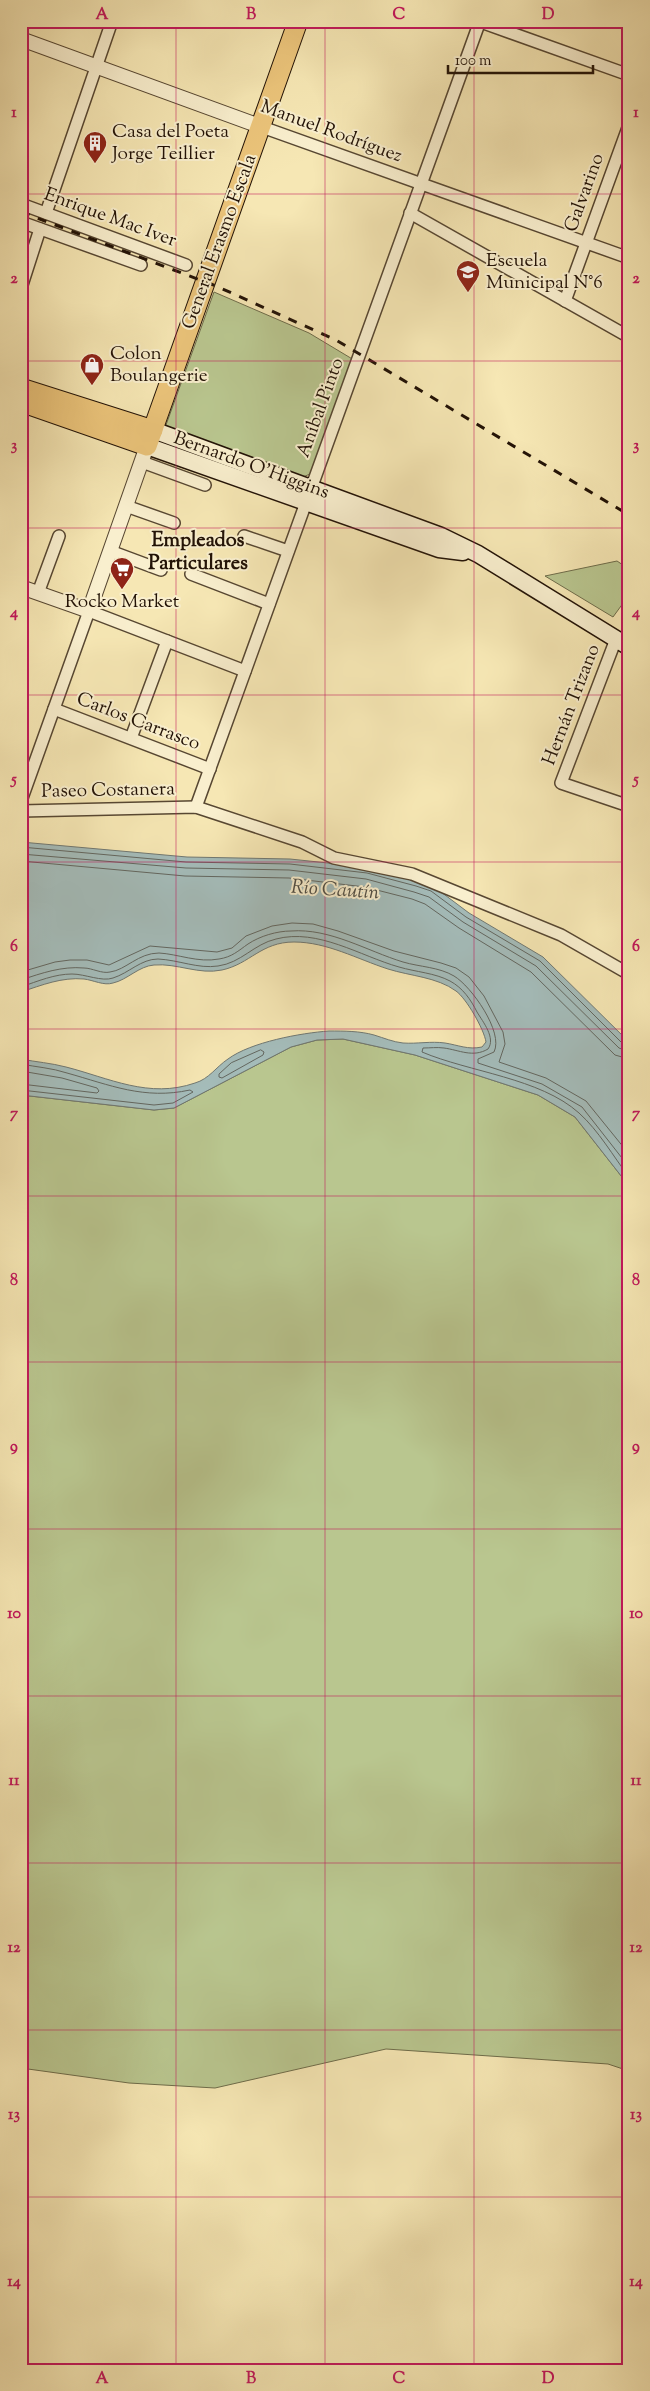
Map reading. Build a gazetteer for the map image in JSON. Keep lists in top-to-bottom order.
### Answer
{
  "streets": {
    "main road": ["General Erasmo Escala", "Bernardo O'Higgins"],
    "street": [
      "Manuel Rodríguez",
      "Galvarino",
      "Enrique Mac Iver",
      "Aníbal Pinto",
      "Hernán Trizano",
      "Carlos Carrasco",
      "Paseo Costanera"
    ]
  },
  "crossings": [
    ["Manuel Rodríguez", "Galvarino"],
    ["Manuel Rodríguez", "General Erasmo Escala"],
    ["Manuel Rodríguez", "Aníbal Pinto"],
    ["General Erasmo Escala", "Bernardo O'Higgins"],
    ["General Erasmo Escala", "Carlos Carrasco"],
    ["Aníbal Pinto", "Bernardo O'Higgins"],
    ["Aníbal Pinto", "Carlos Carrasco"],
    ["Aníbal Pinto", "Paseo Costanera"],
    ["Bernardo O'Higgins", "Hernán Trizano"]
  ],
  "districts": ["Empleados Particulares"],
  "water": ["Río Cautín"],
  "places": {
    "building": ["Casa del Poeta Jorge Teillier"],
    "school or university": ["Escuela Municipal N°6"],
    "shop": ["Colon Boulangerie"],
    "supermarket": ["Rocko Market"]
  },
  "scale_bar": "100 m",
  "grid": {
    "columns": [
      "A",
      "B",
      "C",
      "D"
    ],
    "rows": [
      "1",
      "2",
      "3",
      "4",
      "5",
      "6",
      "7",
      "8",
      "9",
      "10",
      "11",
      "12",
      "13",
      "14"
    ]
  }
}
